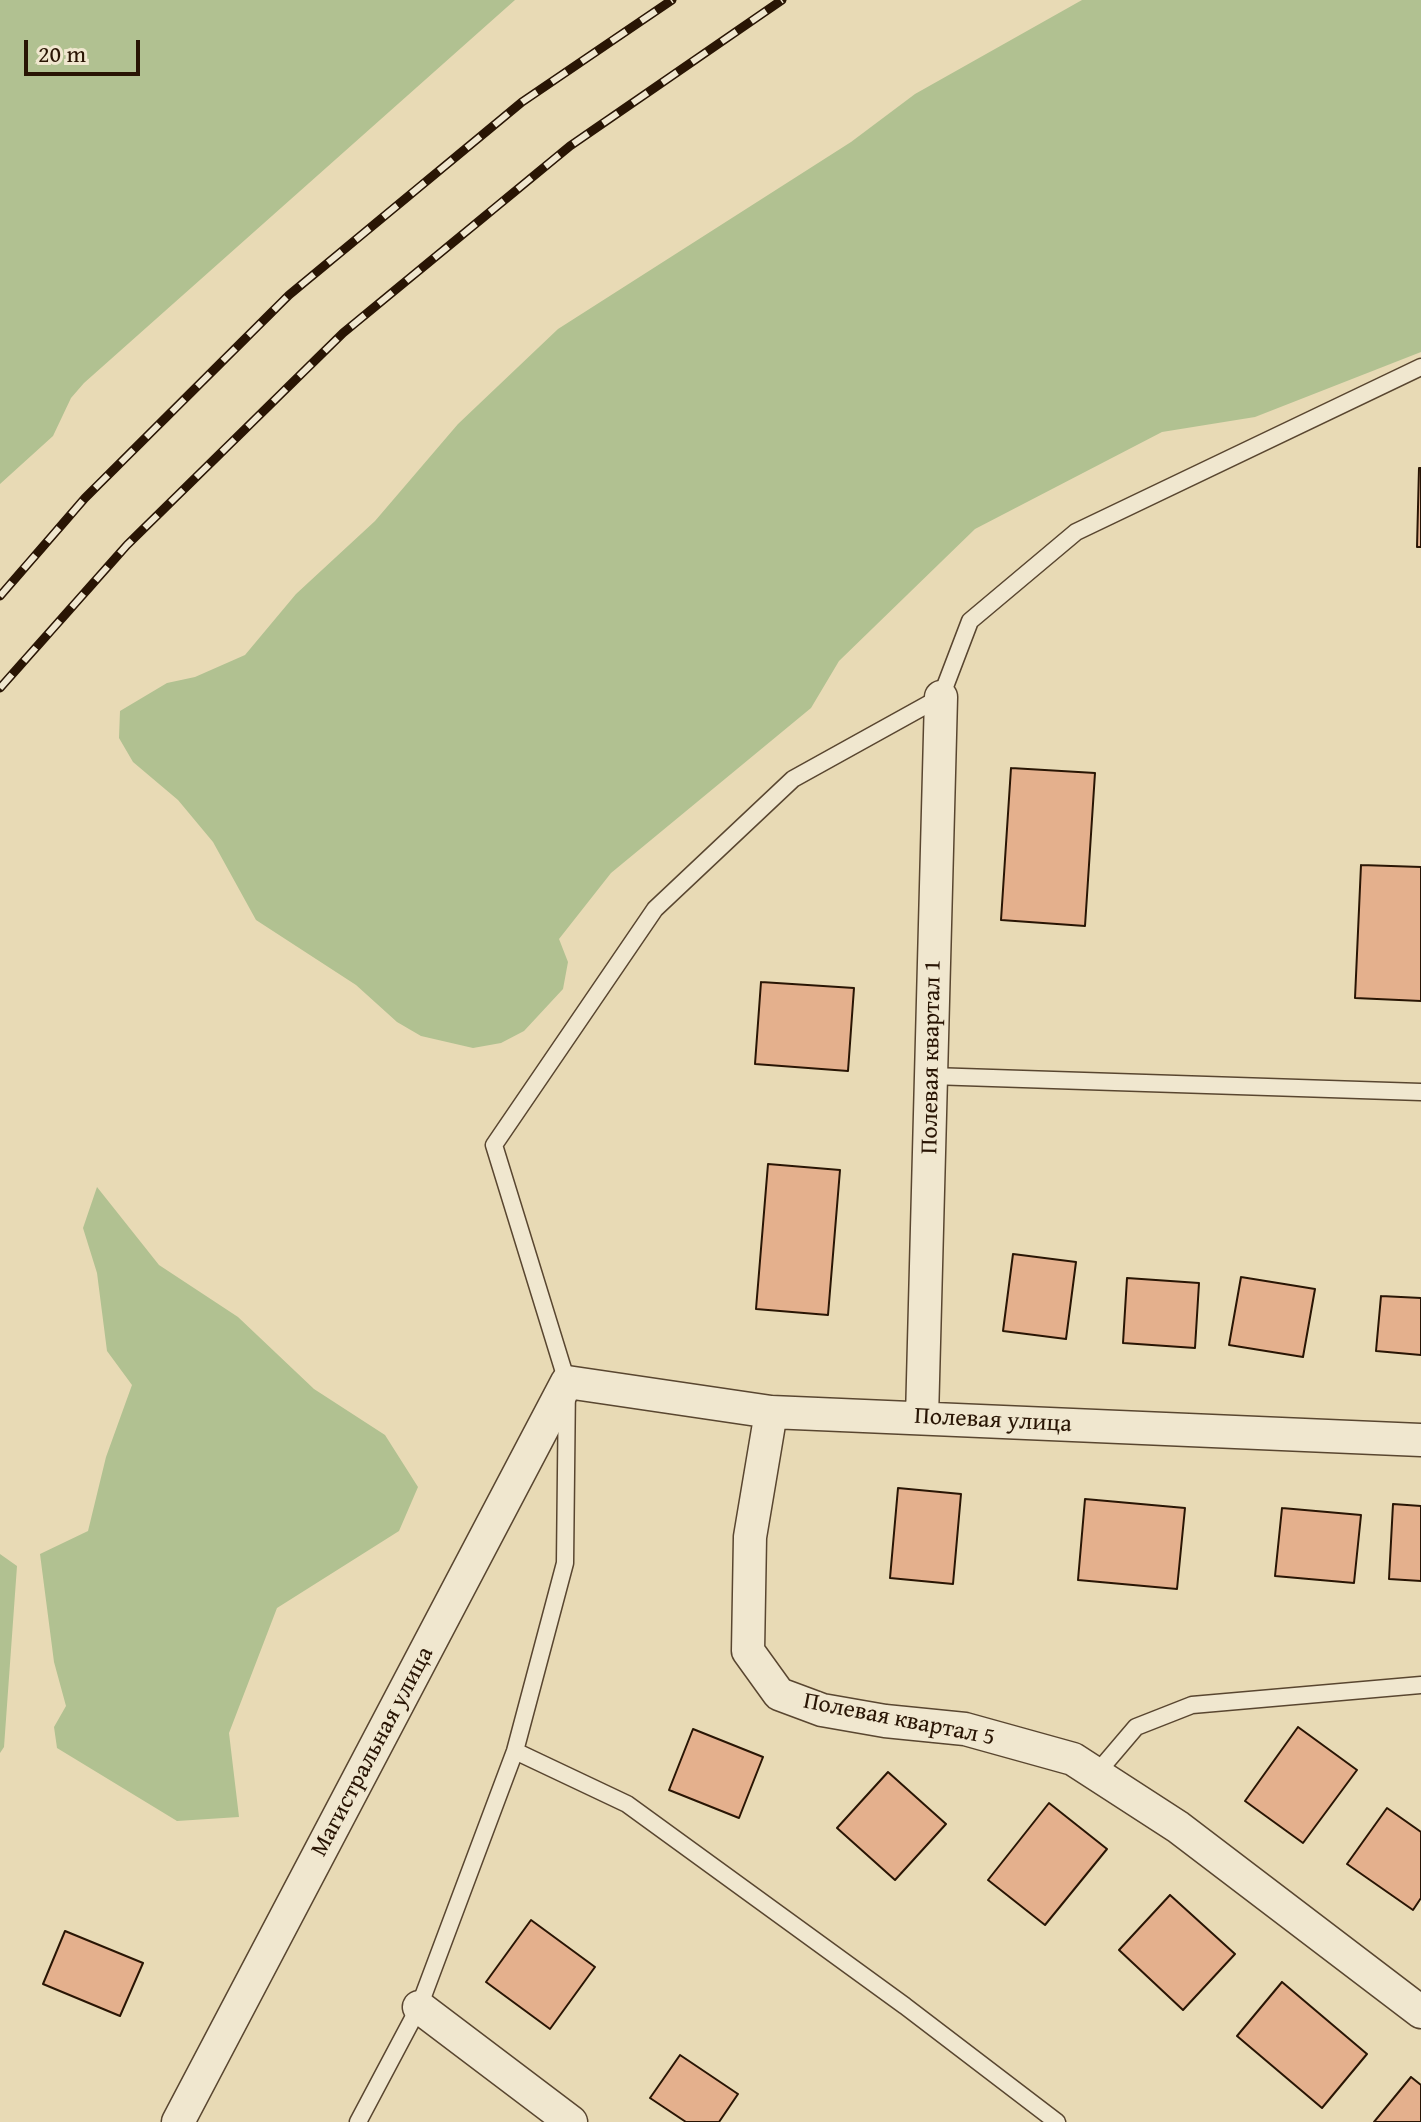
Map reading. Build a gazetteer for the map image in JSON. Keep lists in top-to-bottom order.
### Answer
{
  "streets": {
    "street": [
      "Полевая квартал 1",
      "Полевая улица",
      "Полевая квартал 5",
      "Магистральная улица"
    ]
  },
  "crossings": [
    ["Полевая квартал 1", "Полевая улица"],
    ["Полевая улица", "Полевая квартал 5"],
    ["Полевая улица", "Магистральная улица"]
  ],
  "scale_bar": "20 m"
}
